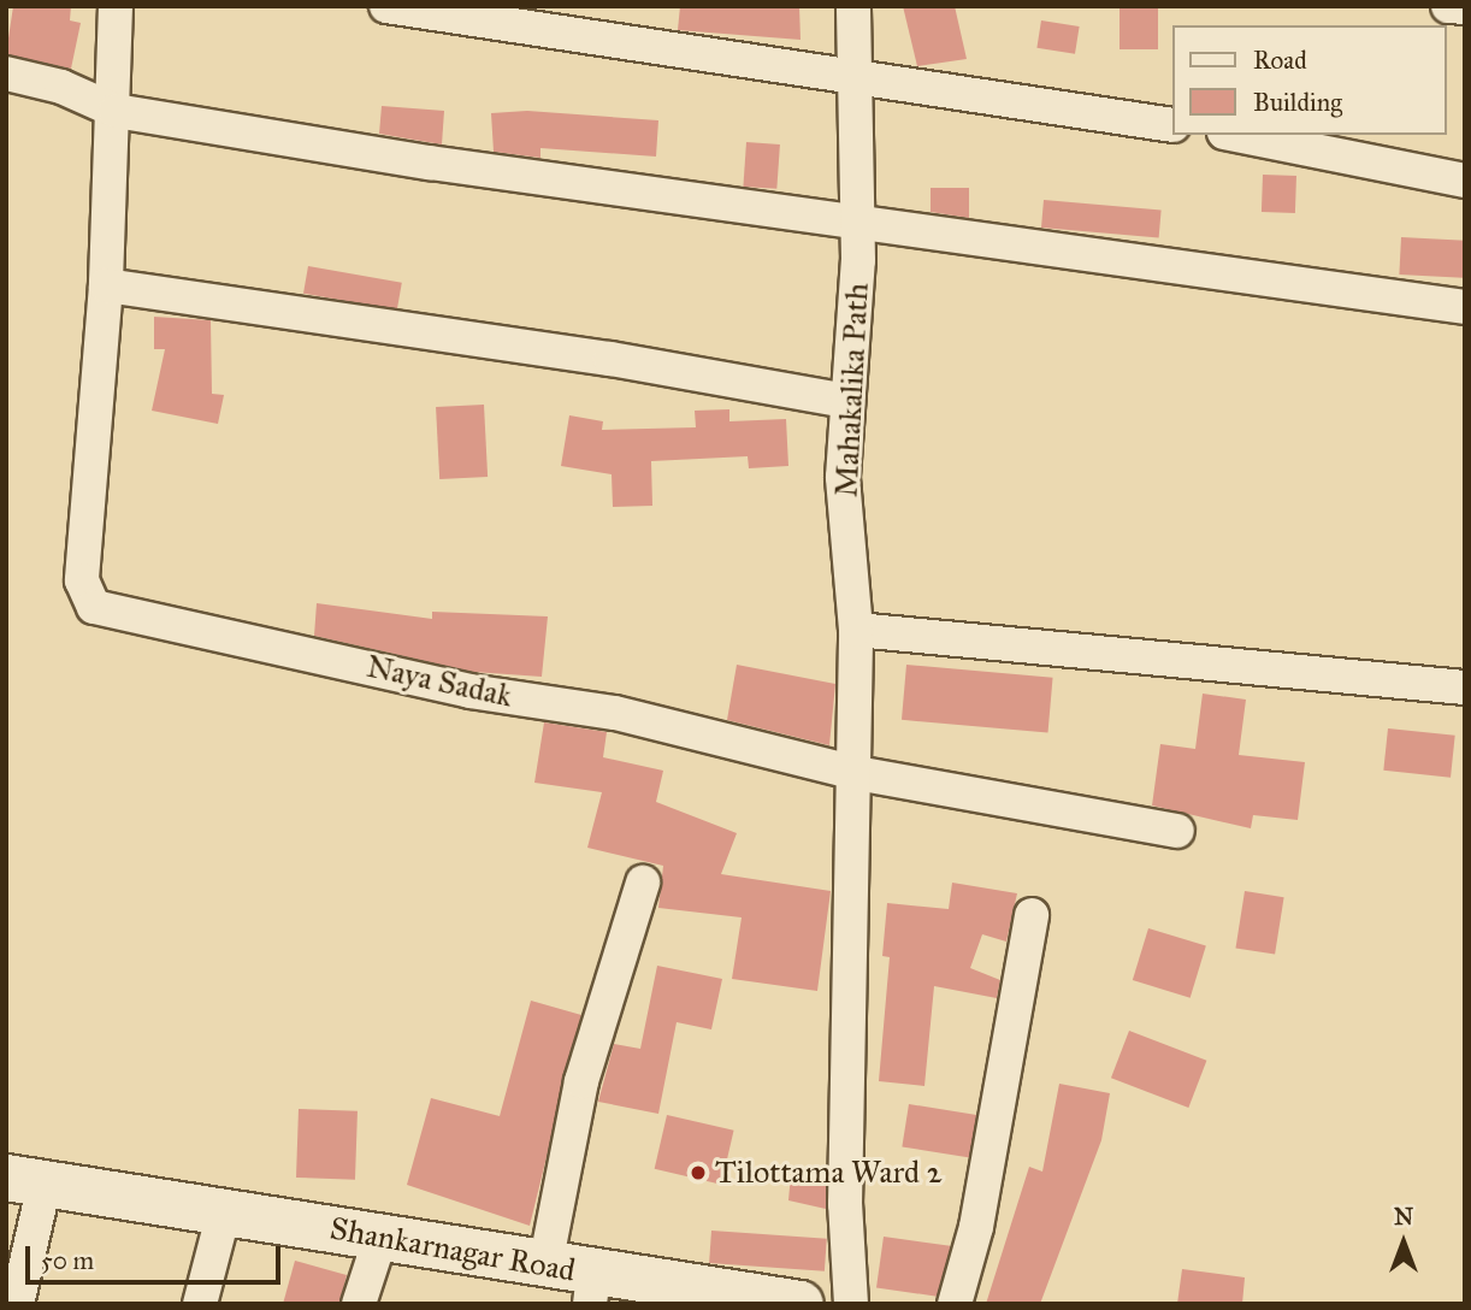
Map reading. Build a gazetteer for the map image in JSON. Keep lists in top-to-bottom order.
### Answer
{
  "streets": {
    "street": ["Mahakalika Path", "Naya Sadak", "Shankarnagar Road"]
  },
  "crossings": [
    ["Mahakalika Path", "Naya Sadak"]
  ],
  "places": ["Tilottama Ward 2"],
  "legend": ["Road", "Building"],
  "scale_bar": "50 m",
  "north": "top"
}
